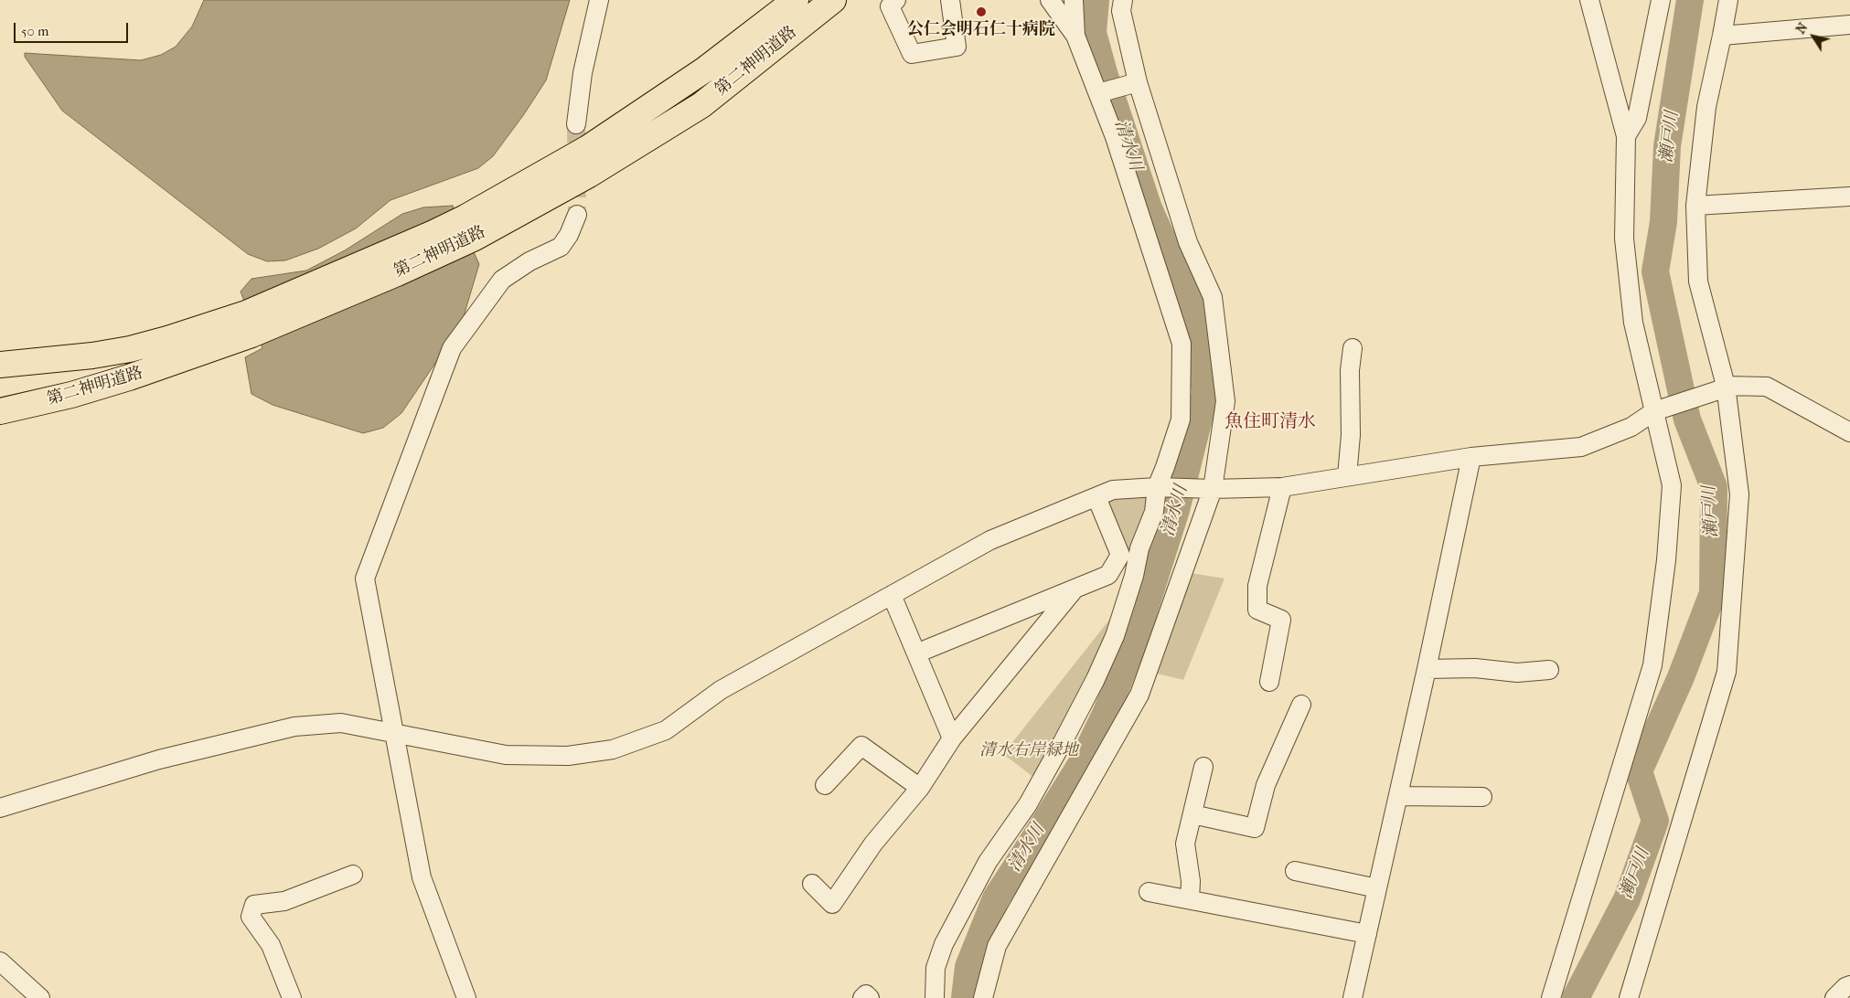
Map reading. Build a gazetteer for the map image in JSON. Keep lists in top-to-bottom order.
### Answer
{
  "streets": {
    "highway": ["第二神明道路"]
  },
  "districts": ["魚住町清水"],
  "water": ["瀬戸川", "清水川"],
  "parks": ["清水右岸緑地"],
  "places": ["公仁会明石仁十病院"],
  "scale_bar": "50 m",
  "north": "top left"
}
